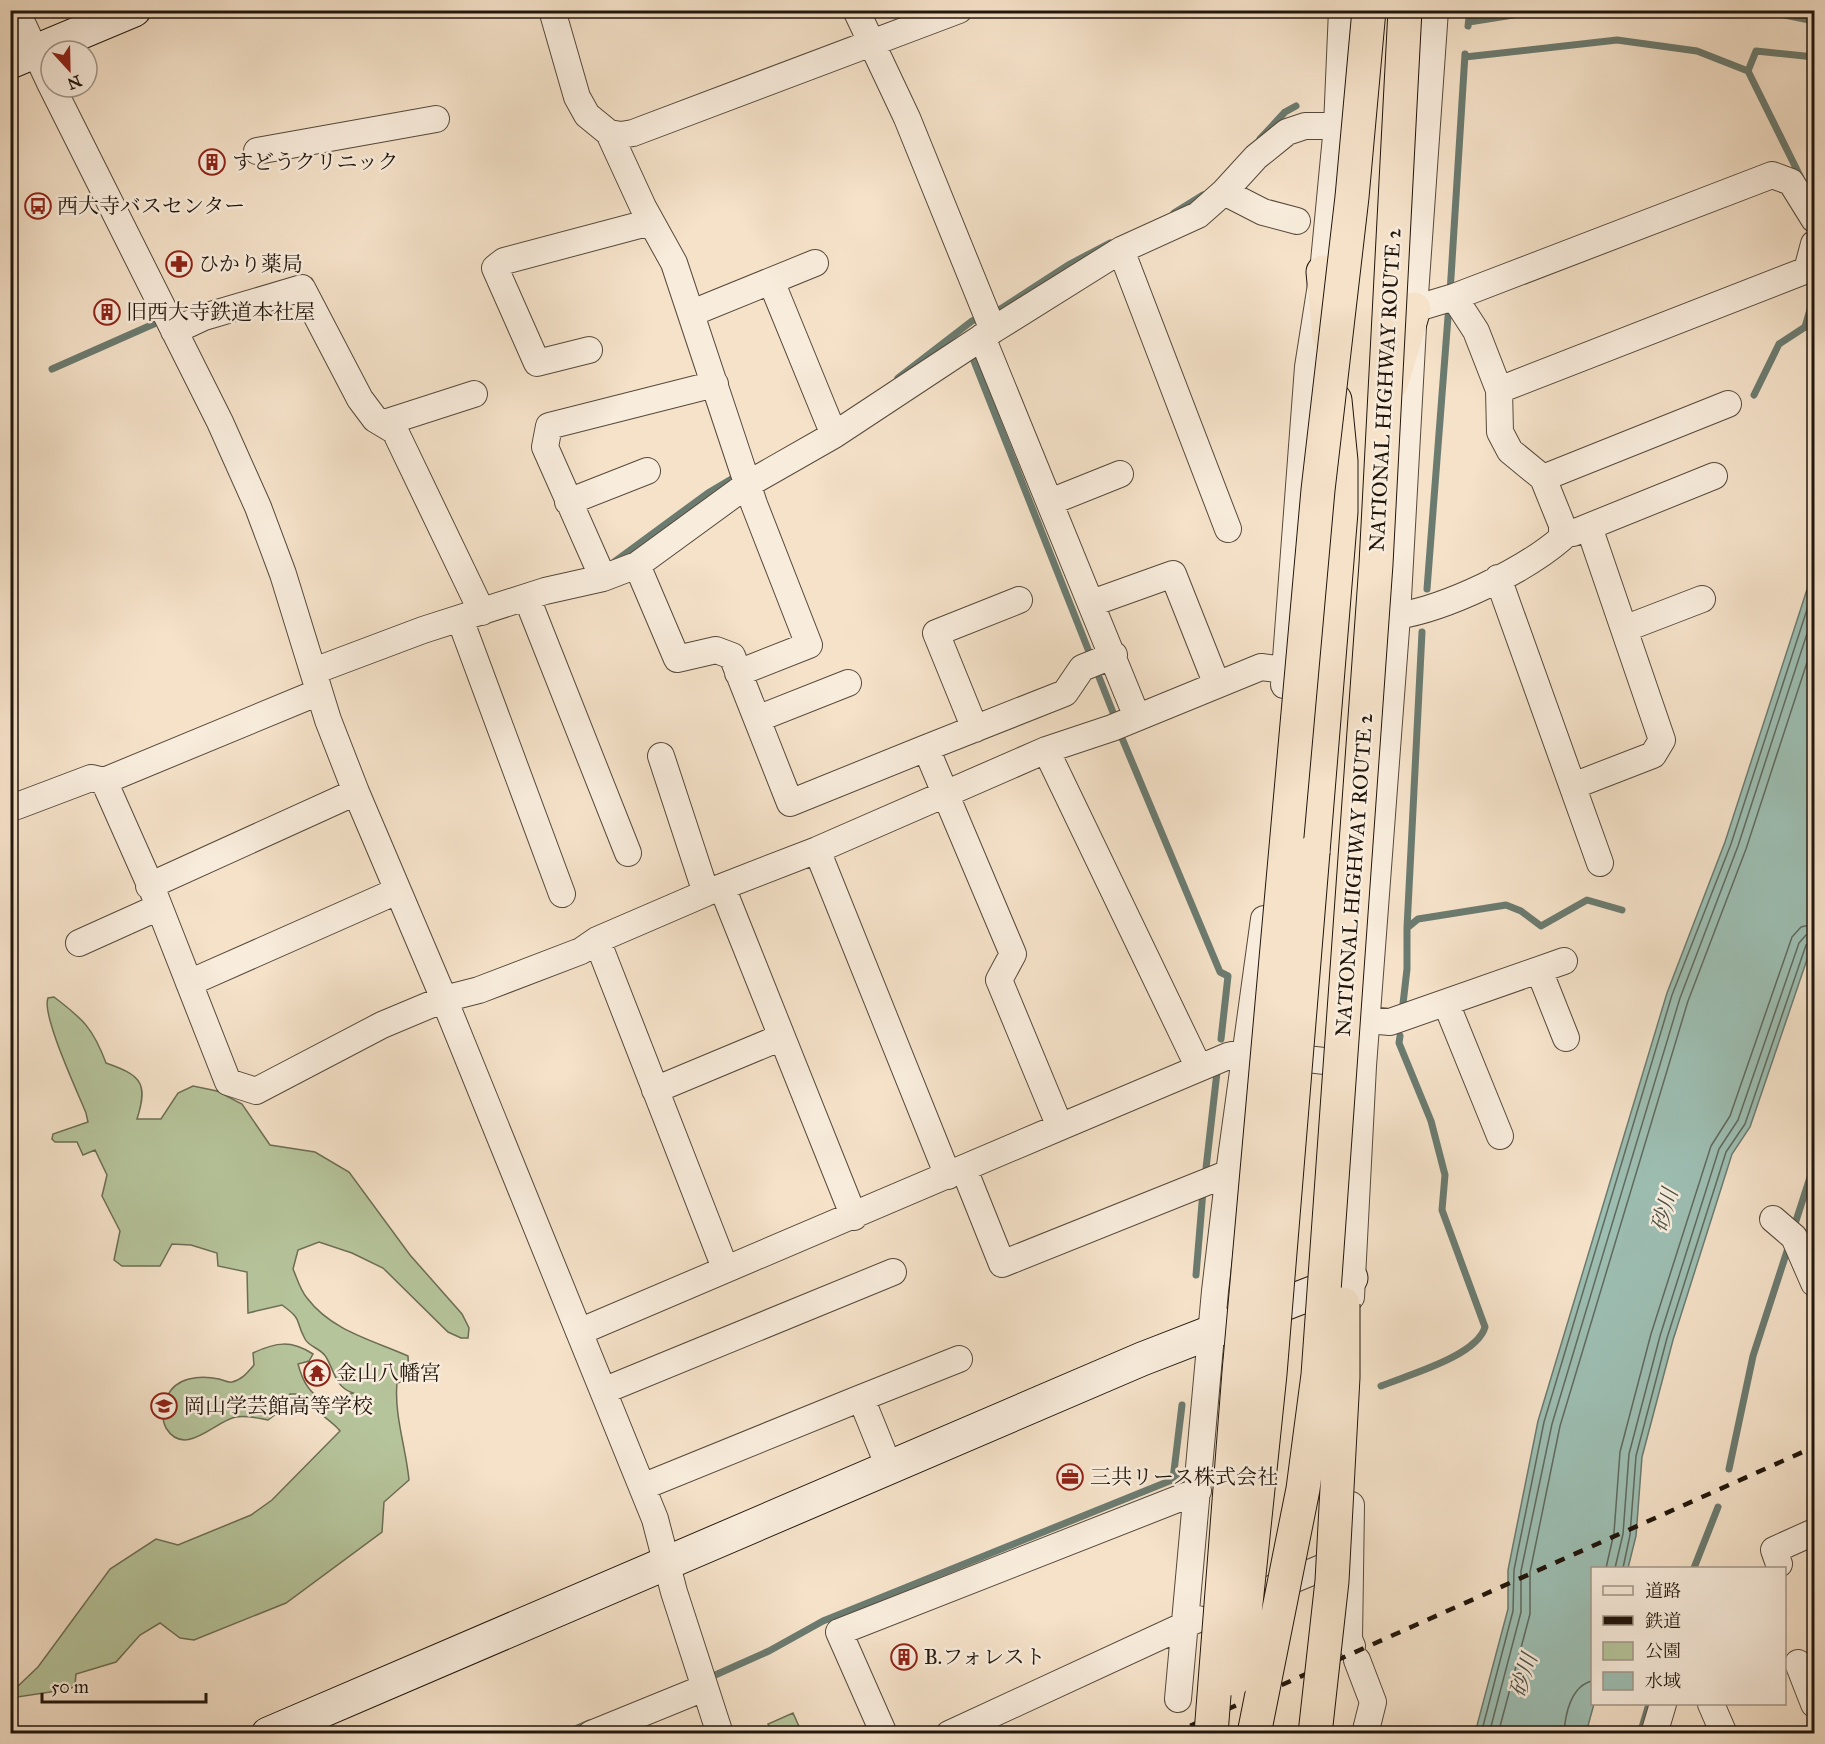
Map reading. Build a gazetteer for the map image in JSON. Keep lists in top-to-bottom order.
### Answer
{
  "streets": {
    "highway": ["NATIONAL HIGHWAY ROUTE 2"]
  },
  "water": ["砂川"],
  "places": {
    "building": ["すどうクリニック", "旧西大寺鉄道本社屋", "B.フォレスト"],
    "bus stop": ["西大寺バスセンター"],
    "pharmacy": ["ひかり薬局"],
    "temple": ["金山八幡宮"],
    "school or university": ["岡山学芸館高等学校"],
    "office": ["三共リース株式会社"]
  },
  "legend": [
    "道路",
    "鉄道",
    "公園",
    "水域"
  ],
  "scale_bar": "50 m",
  "north": "bottom"
}
